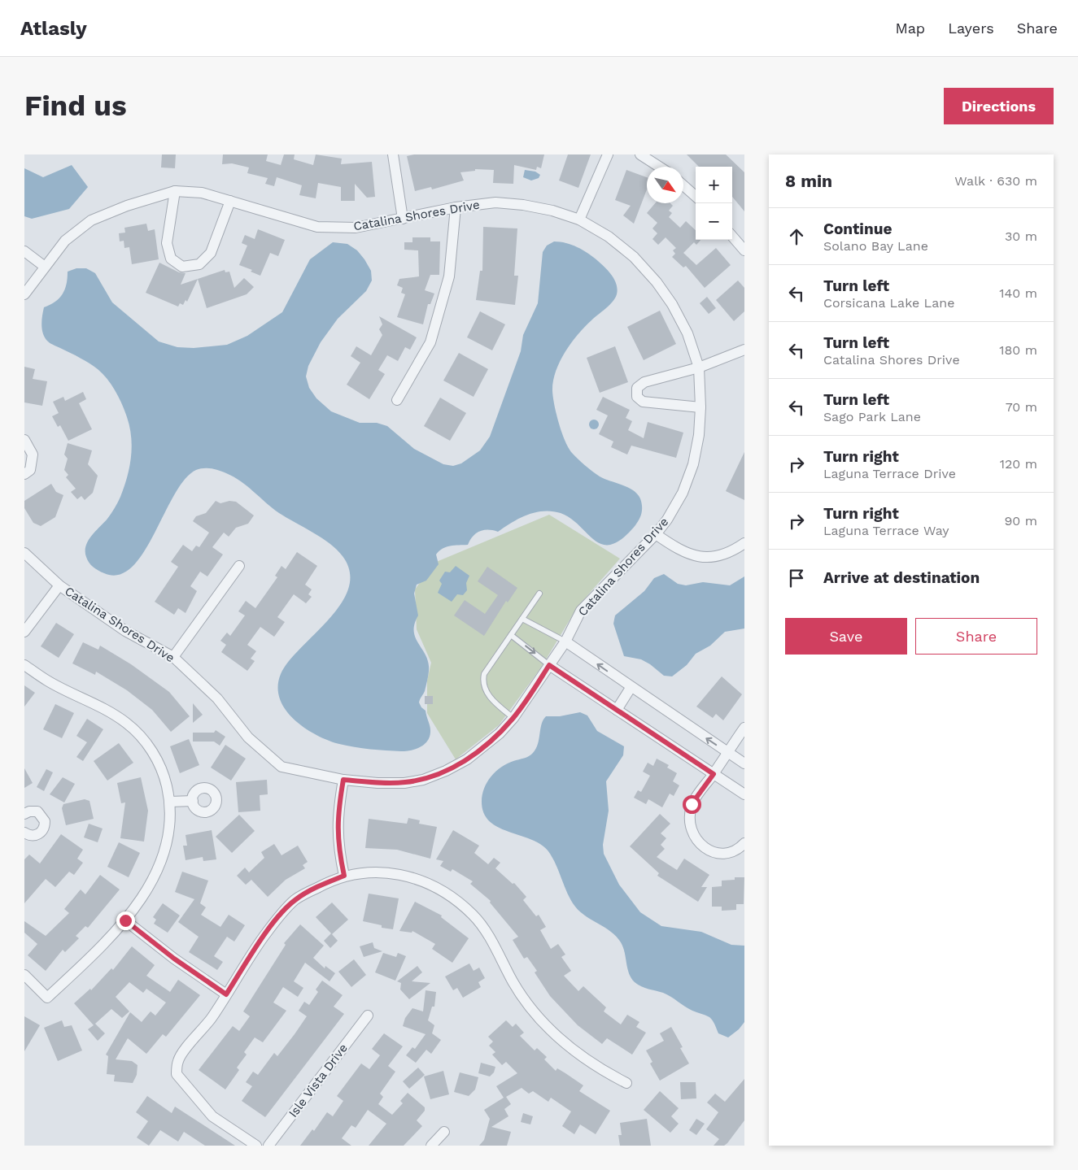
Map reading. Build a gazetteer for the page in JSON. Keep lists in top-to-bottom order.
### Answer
{
  "streets": {
    "street": ["Catalina Shores Drive", "Isle Vista Drive"]
  },
  "north": "bottom right",
  "page": {
    "header": "Atlasly",
    "nav": ["Map", "Layers", "Share"],
    "buttons": [
      "Directions",
      ["Save", "Share"]
    ],
    "title": "Find us",
    "heading": ["8 min", "Walk · 630 m"],
    "map_buttons": ["+", "−"],
    "list": [
      ["Continue", "Solano Bay Lane", "30 m"],
      ["Turn left", "Corsicana Lake Lane", "140 m"],
      ["Turn left", "Catalina Shores Drive", "180 m"],
      ["Turn left", "Sago Park Lane", "70 m"],
      ["Turn right", "Laguna Terrace Drive", "120 m"],
      ["Turn right", "Laguna Terrace Way", "90 m"],
      "Arrive at destination"
    ]
  }
}
